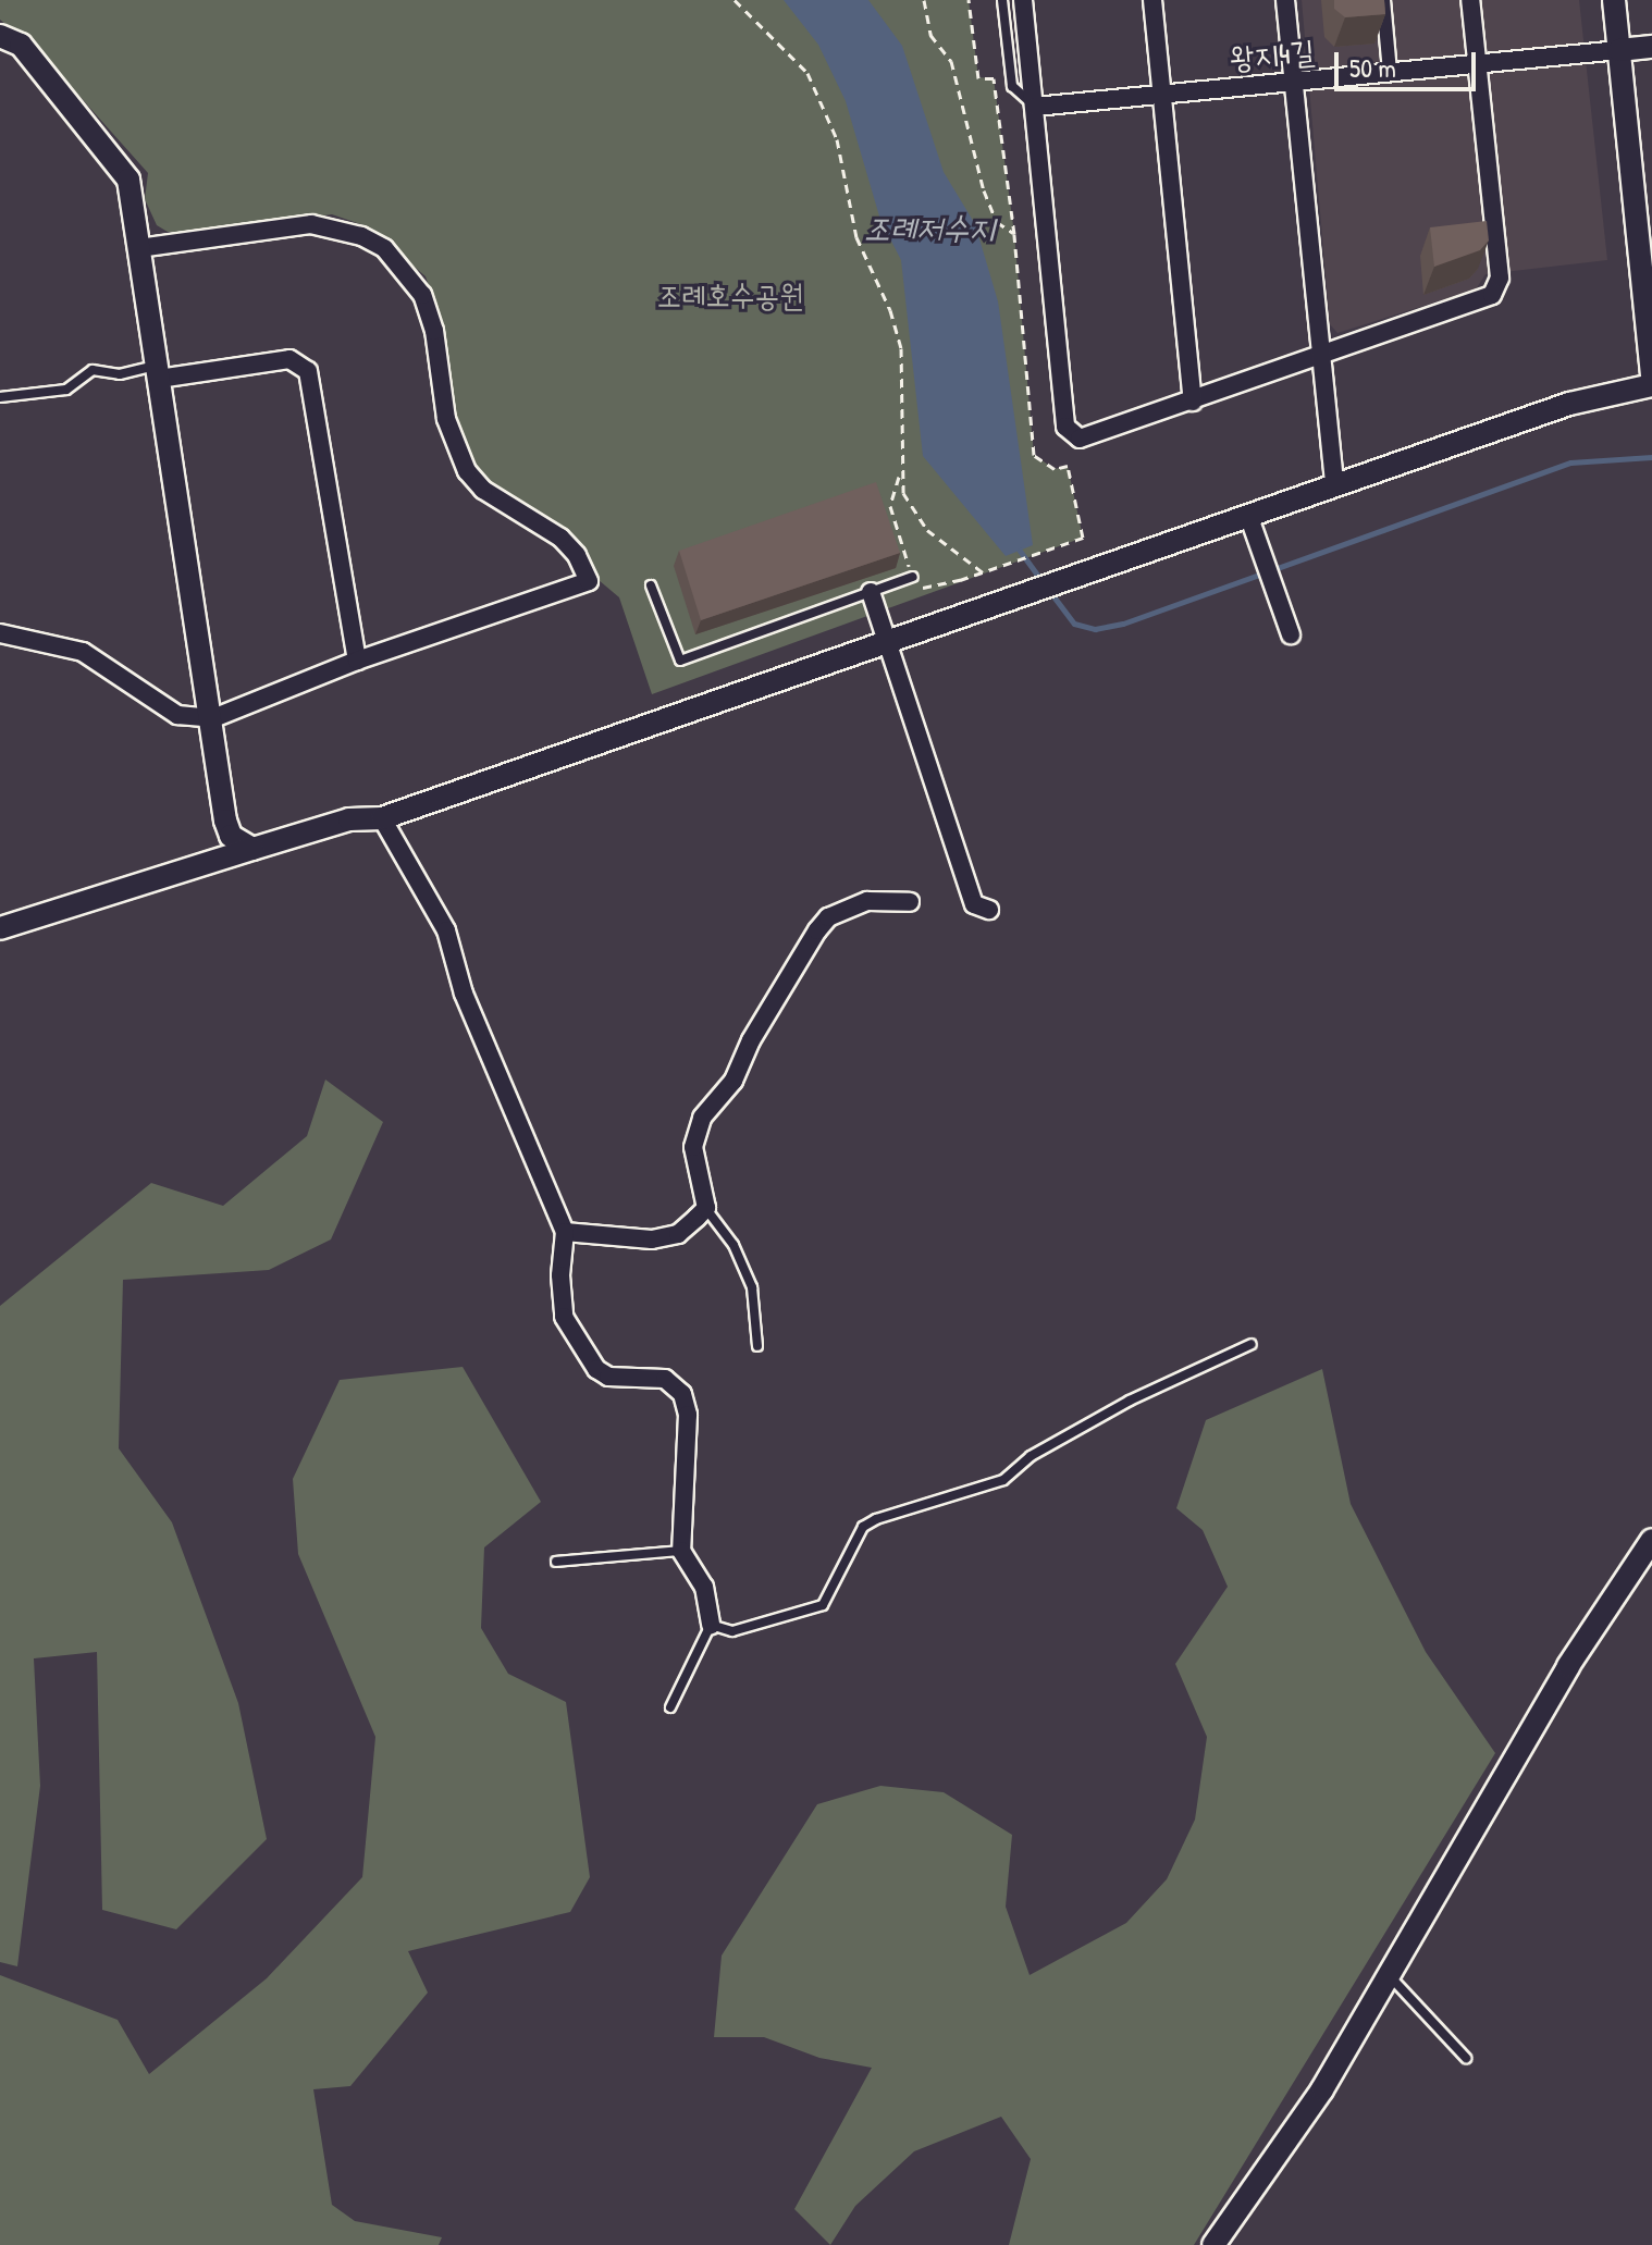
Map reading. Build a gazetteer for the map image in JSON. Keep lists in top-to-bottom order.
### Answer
{
  "streets": {
    "street": ["왕지4길"]
  },
  "water": ["조례저수지"],
  "parks": ["조례호수공원"],
  "scale_bar": "50 m"
}
